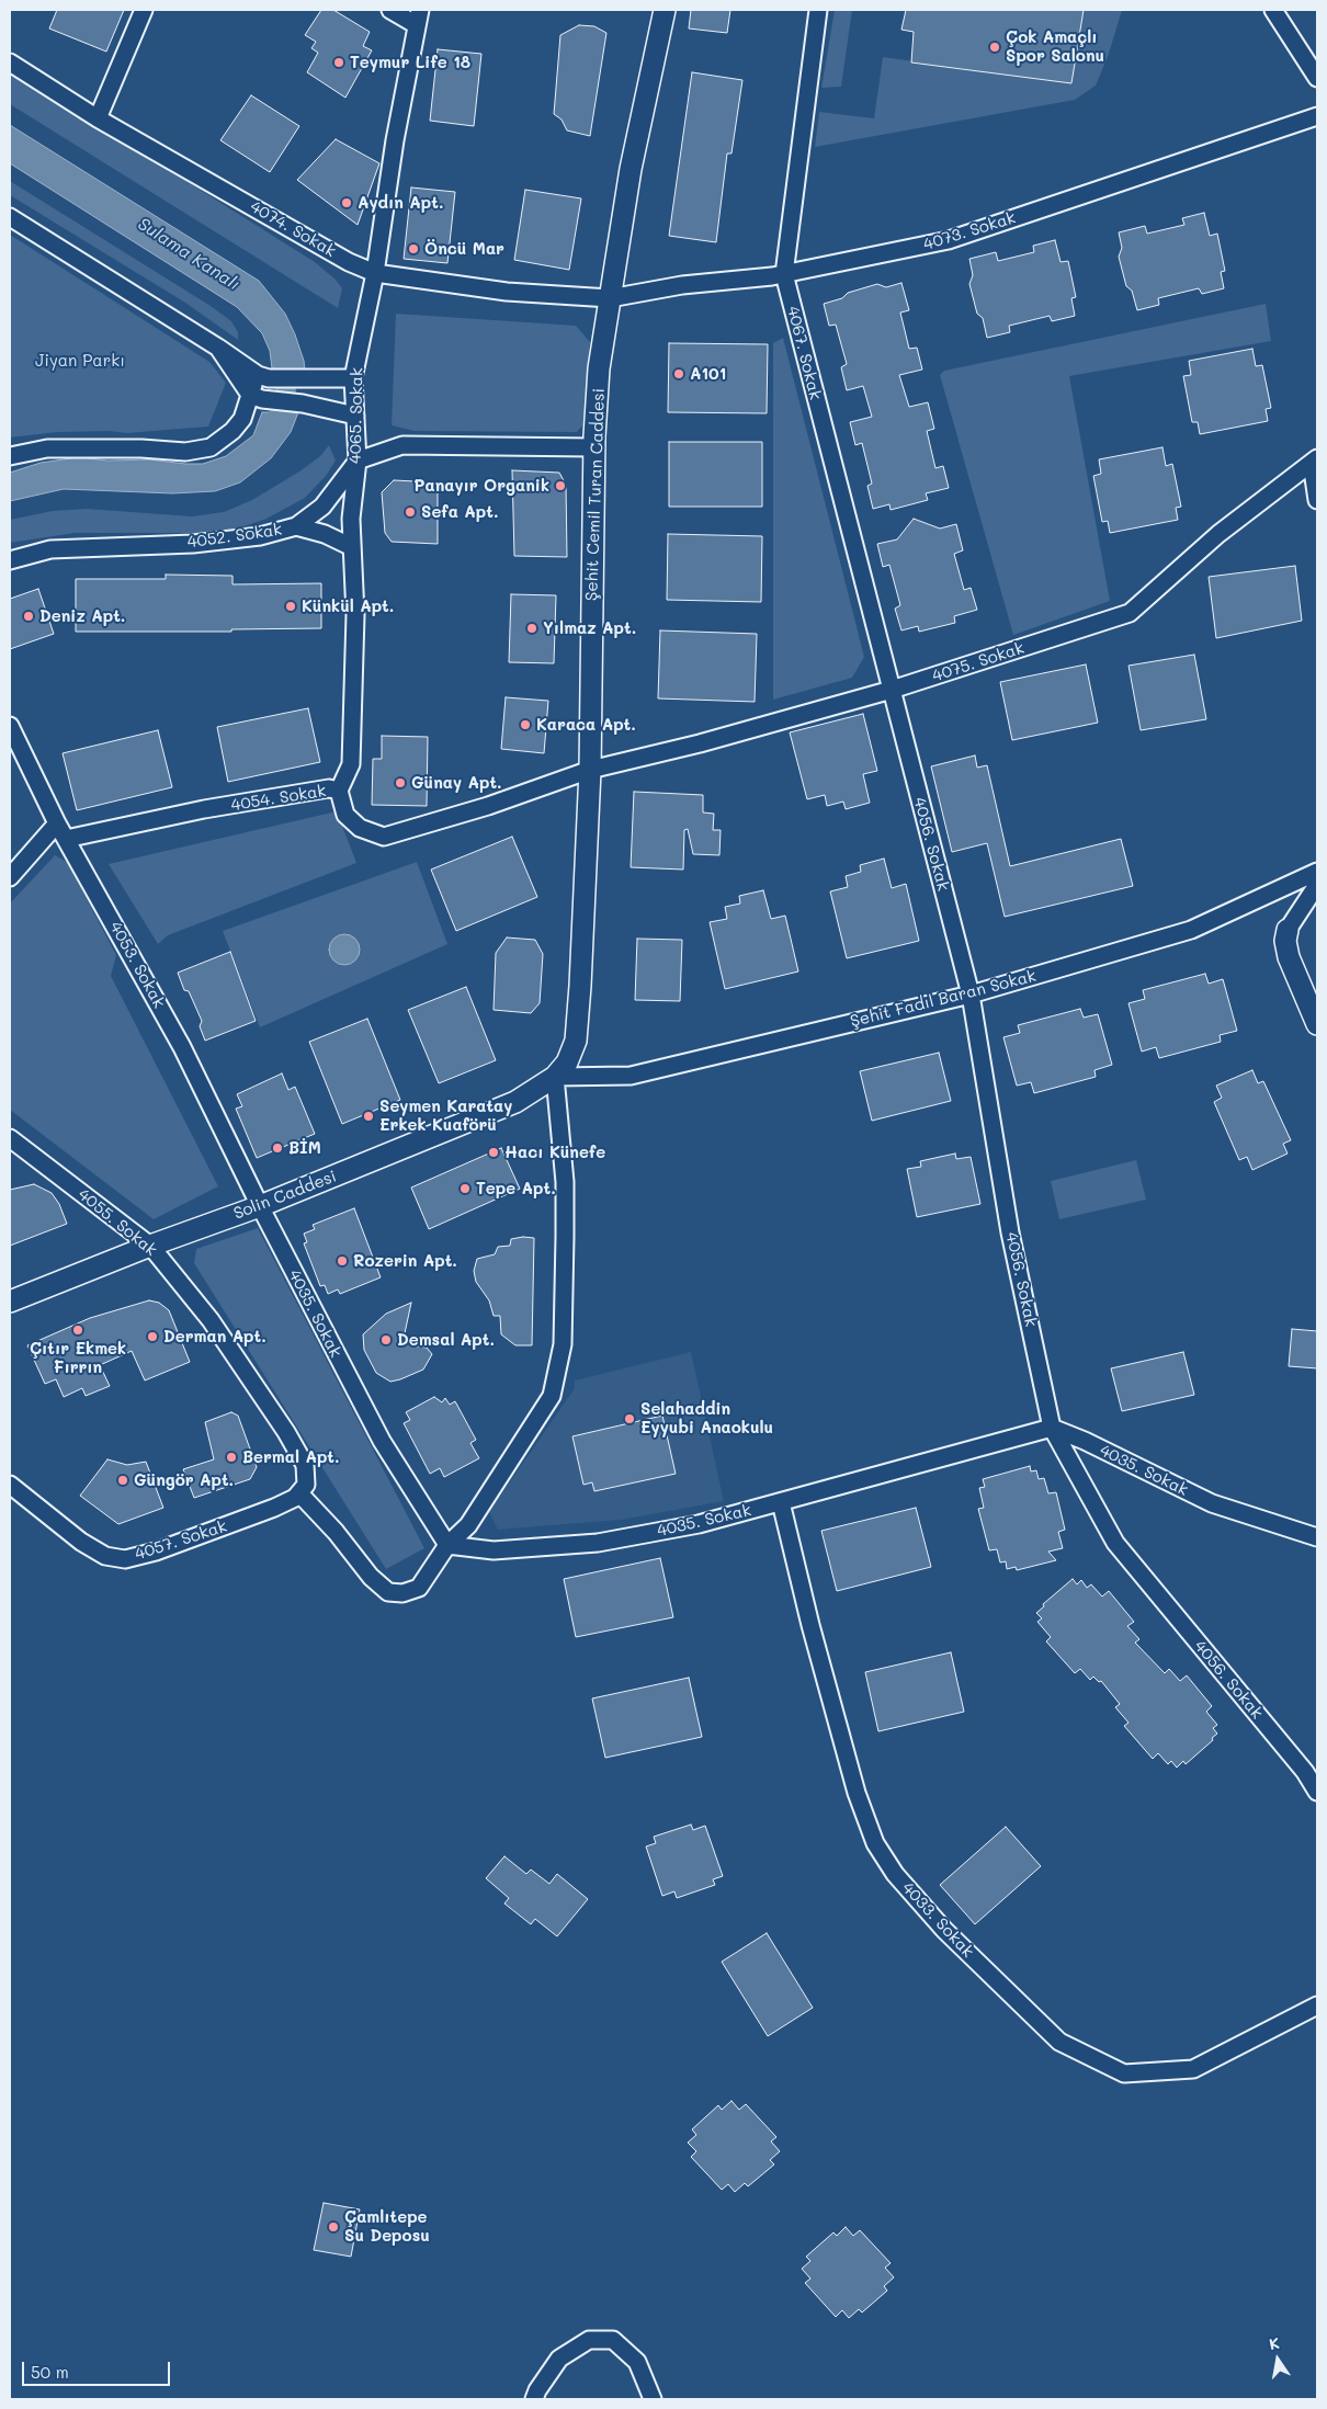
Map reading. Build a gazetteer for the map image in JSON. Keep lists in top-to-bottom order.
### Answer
{
  "streets": {
    "street": [
      "4074. Sokak",
      "4073. Sokak",
      "4067. Sokak",
      "4065. Sokak",
      "Şehit Cemil Turan Caddesi",
      "4052. Sokak",
      "4075. Sokak",
      "4054. Sokak",
      "4056. Sokak",
      "4053. Sokak",
      "Şehit Fadıl Baran Sokak",
      "Solin Caddesi",
      "4055. Sokak",
      "4035. Sokak",
      "4057. Sokak",
      "4033. Sokak"
    ]
  },
  "crossings": [
    ["4074. Sokak", "4073. Sokak"],
    ["4074. Sokak", "4065. Sokak"],
    ["4074. Sokak", "Şehit Cemil Turan Caddesi"],
    ["4073. Sokak", "4067. Sokak"],
    ["4073. Sokak", "Şehit Cemil Turan Caddesi"],
    ["4067. Sokak", "4075. Sokak"],
    ["4067. Sokak", "4056. Sokak"],
    ["4065. Sokak", "4052. Sokak"],
    ["4065. Sokak", "4054. Sokak"],
    ["Şehit Cemil Turan Caddesi", "4075. Sokak"],
    ["Şehit Cemil Turan Caddesi", "4054. Sokak"],
    ["Şehit Cemil Turan Caddesi", "Şehit Fadıl Baran Sokak"],
    ["Şehit Cemil Turan Caddesi", "Solin Caddesi"],
    ["4075. Sokak", "4054. Sokak"],
    ["4075. Sokak", "4056. Sokak"],
    ["4054. Sokak", "4053. Sokak"],
    ["4056. Sokak", "Şehit Fadıl Baran Sokak"],
    ["4056. Sokak", "4035. Sokak"],
    ["4053. Sokak", "Solin Caddesi"],
    ["4053. Sokak", "4035. Sokak"],
    ["Şehit Fadıl Baran Sokak", "Solin Caddesi"],
    ["Solin Caddesi", "4055. Sokak"],
    ["Solin Caddesi", "4035. Sokak"],
    ["4055. Sokak", "4057. Sokak"],
    ["4035. Sokak", "4033. Sokak"]
  ],
  "water": ["Sulama Kanalı"],
  "parks": ["Jiyan Parkı"],
  "places": [
    "Çok Amaçlı Spor Salonu",
    "Teymur Life 18",
    "Aydın Apt.",
    "Öncü Mar",
    "A101",
    "Panayır Organik",
    "Sefa Apt.",
    "Künkül Apt.",
    "Deniz Apt.",
    "Yılmaz Apt.",
    "Karaca Apt.",
    "Günay Apt.",
    "Seymen Karatay Erkek Kuaförü",
    "BİM",
    "Hacı Künefe",
    "Tepe Apt.",
    "Rozerin Apt.",
    "Çıtır Ekmek Fırrın",
    "Derman Apt.",
    "Demsal Apt.",
    "Selahaddin Eyyubi Anaokulu",
    "Bermal Apt.",
    "Güngör Apt.",
    "Çamlıtepe Su Deposu"
  ],
  "scale_bar": "50 m",
  "north": "top"
}
